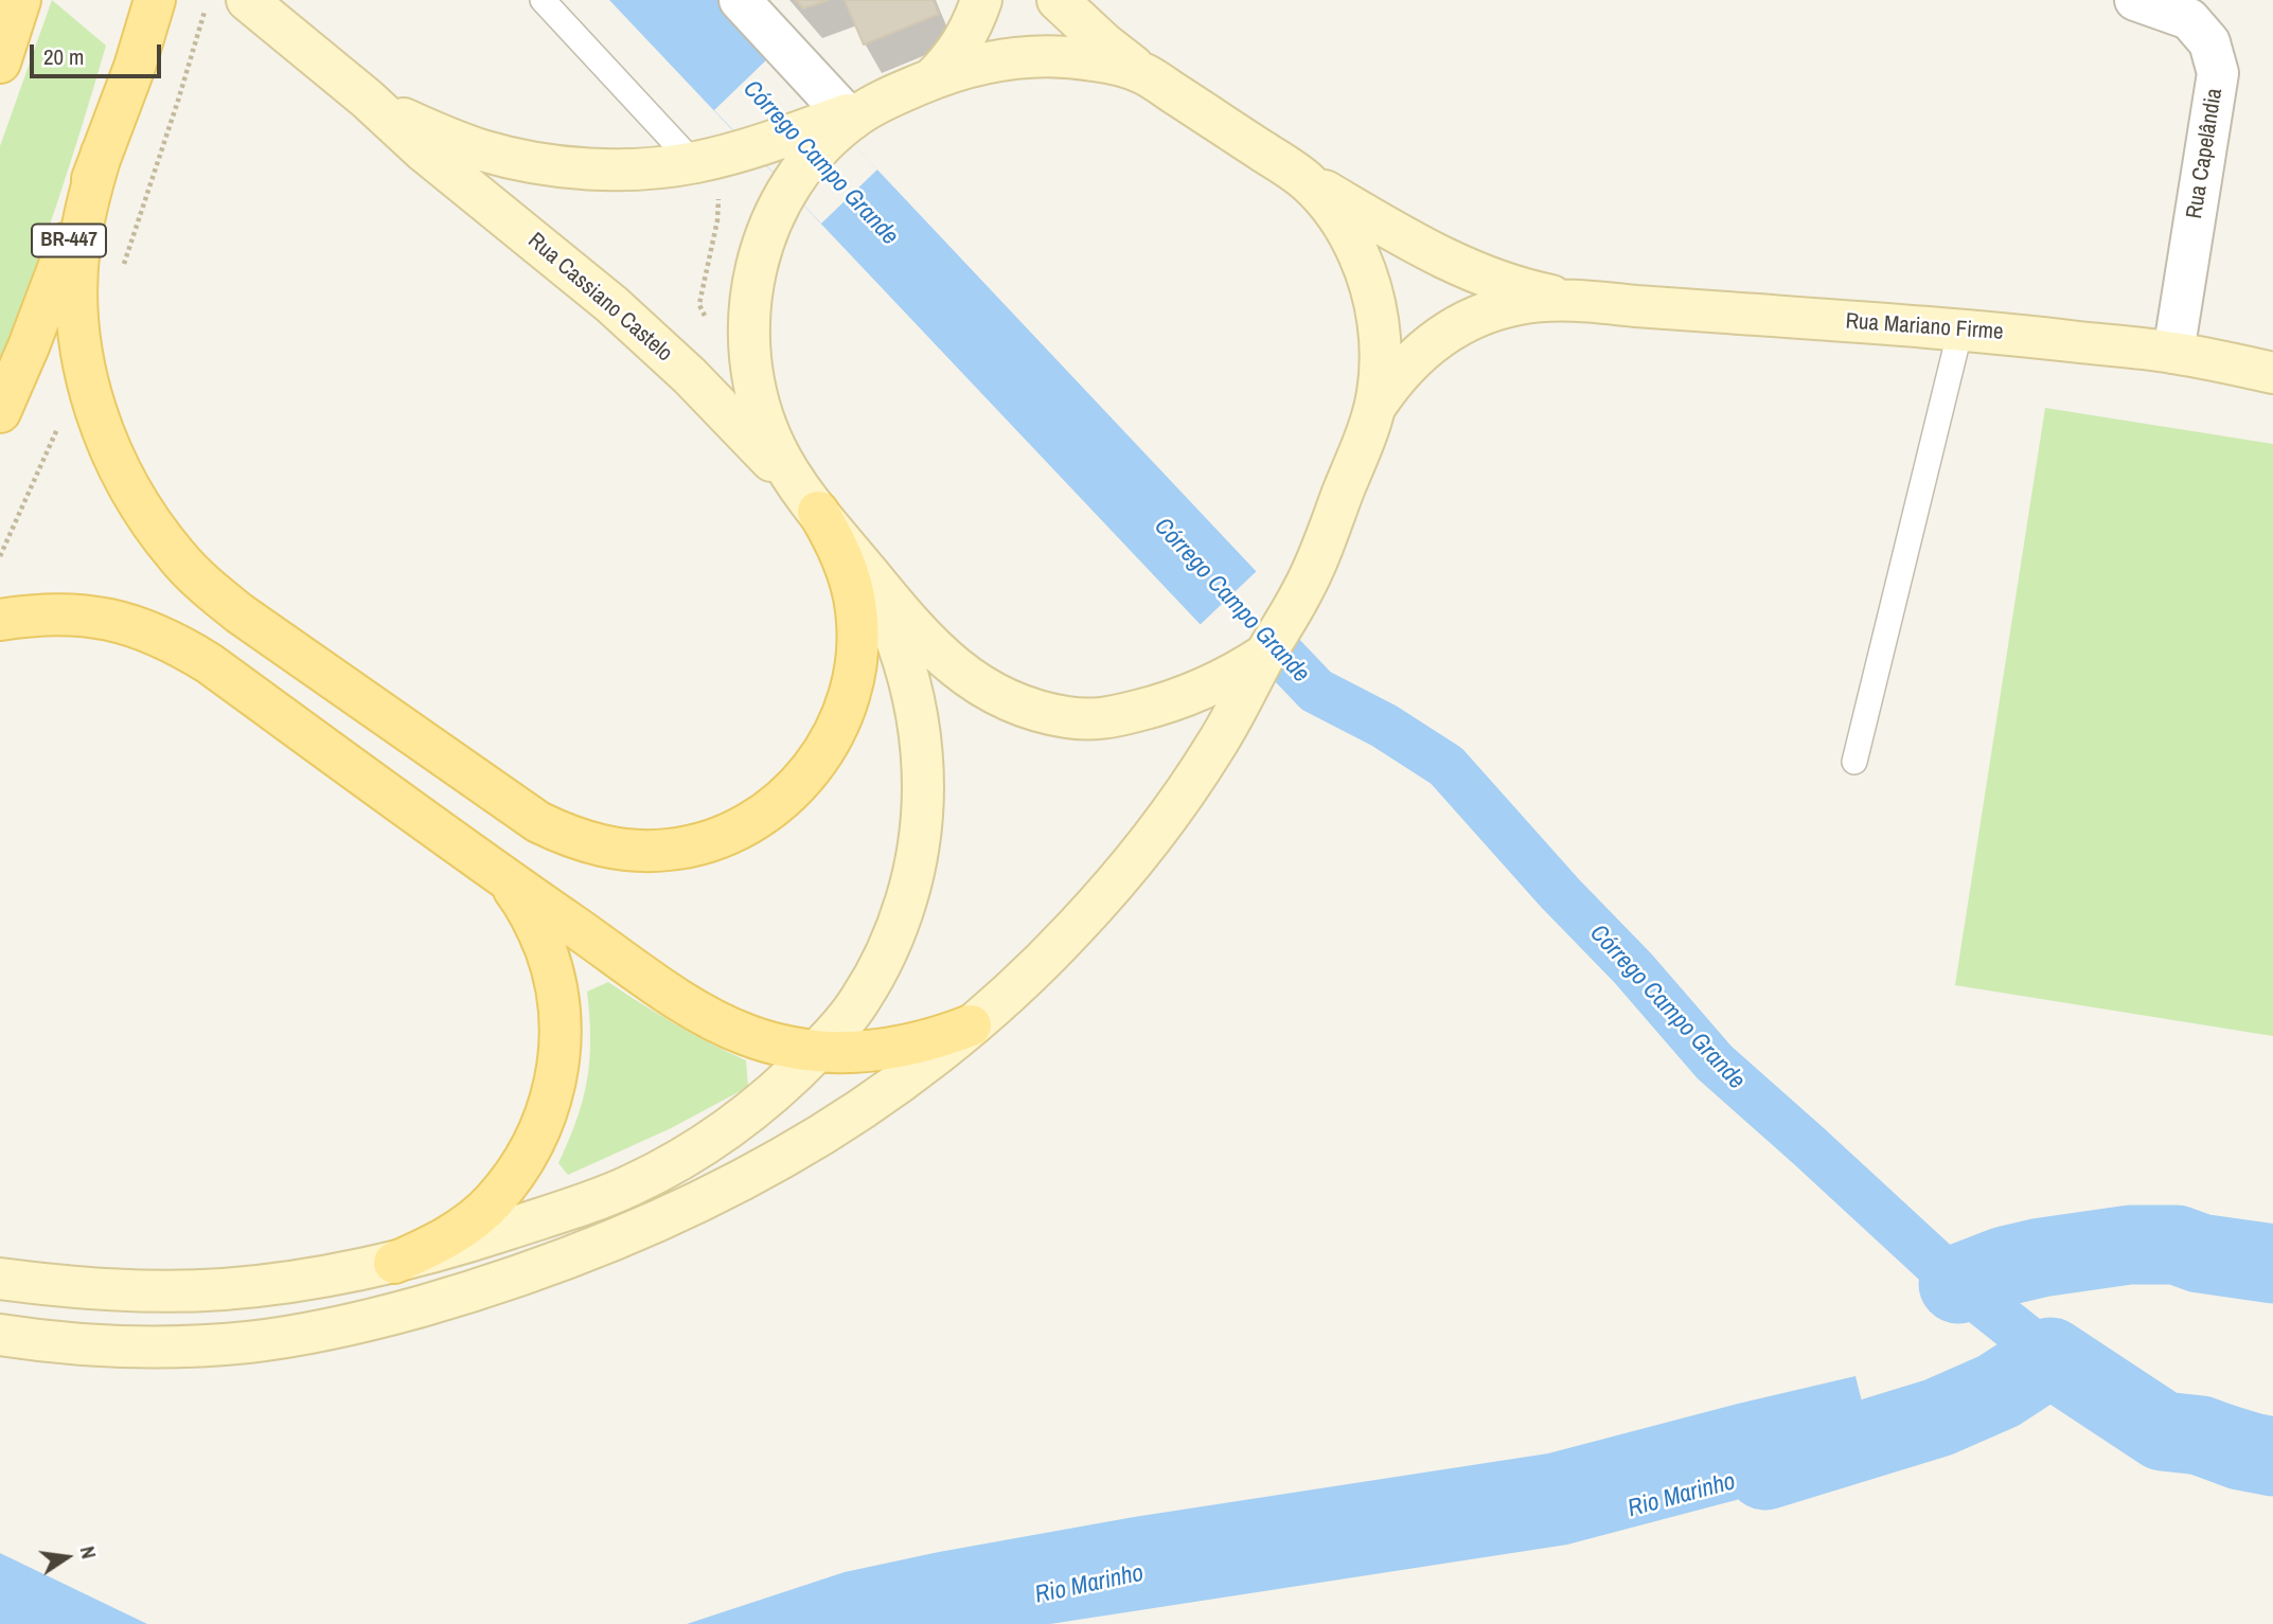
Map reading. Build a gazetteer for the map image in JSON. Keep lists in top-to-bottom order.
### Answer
{
  "streets": {
    "main road": ["BR-447", "Rua Cassiano Castelo", "Rua Mariano Firme"],
    "street": ["Rua Capelândia"]
  },
  "crossings": [
    ["Rua Capelândia", "Rua Mariano Firme"]
  ],
  "water": ["Córrego Campo Grande", "Rio Marinho"],
  "scale_bar": "20 m",
  "north": "right"
}
